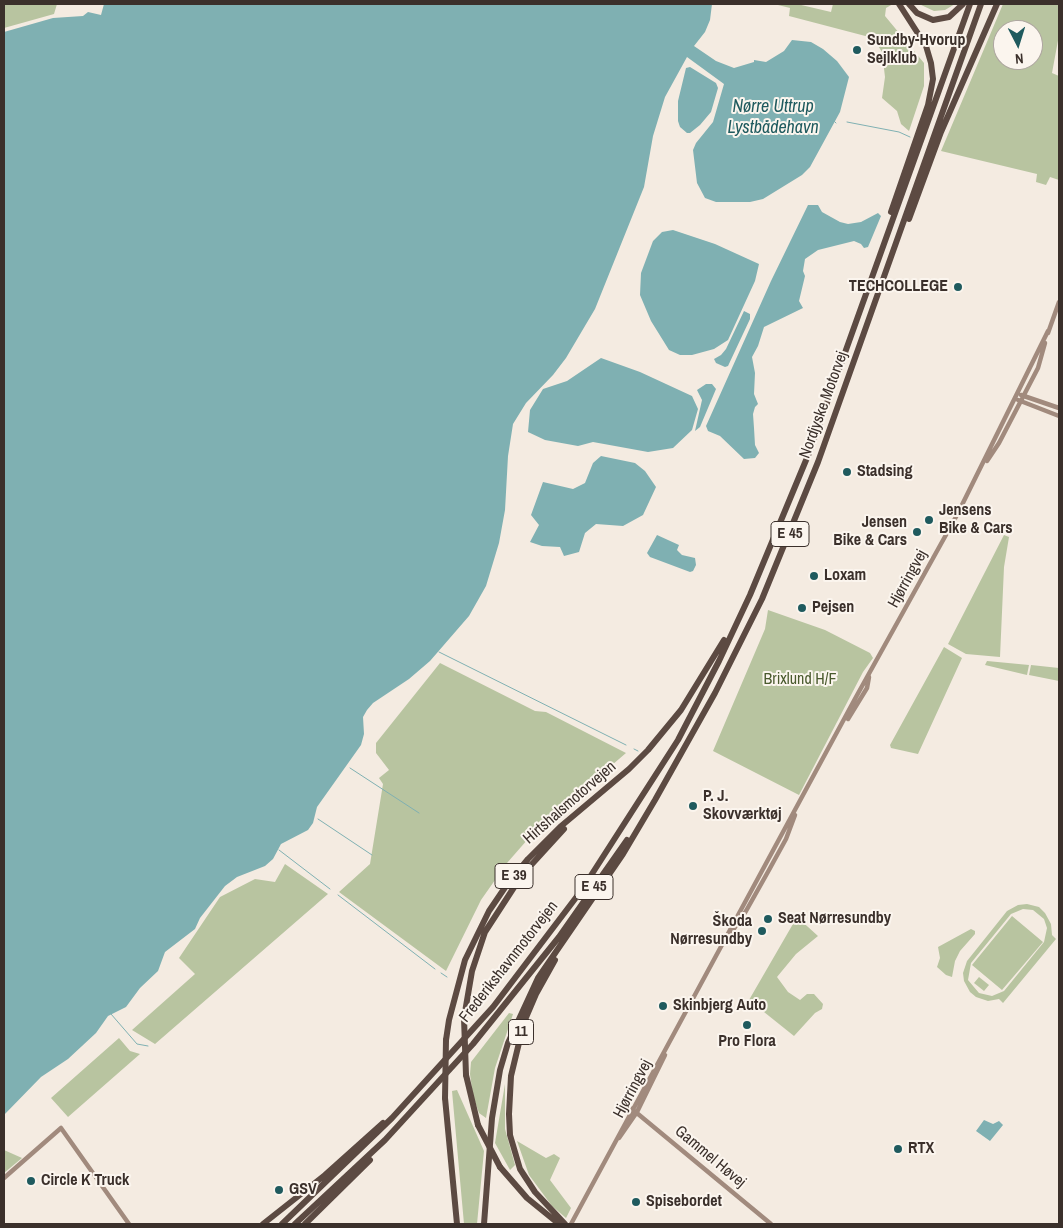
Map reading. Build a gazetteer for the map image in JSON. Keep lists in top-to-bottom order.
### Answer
{
  "streets": {
    "highway": [
      "Nordjyske Motorvej",
      "E 45",
      "Hirtshalsmotorvejen",
      "E 39",
      "Frederikshavnmotorvejen",
      "11"
    ],
    "main road": ["Hjørringvej", "Gammel Høvej"]
  },
  "crossings": [
    ["Nordjyske Motorvej", "Hirtshalsmotorvejen"],
    ["Nordjyske Motorvej", "Frederikshavnmotorvejen"],
    ["Hjørringvej", "Gammel Høvej"],
    ["Hirtshalsmotorvejen", "Frederikshavnmotorvejen"],
    ["Hirtshalsmotorvejen", "11"]
  ],
  "water": ["Nørre Uttrup Lystbådehavn"],
  "parks": ["Brixlund H/F"],
  "places": [
    "Sundby-Hvorup Sejlklub",
    "TECHCOLLEGE",
    "Stadsing",
    "Jensens Bike & Cars",
    "Jensen Bike & Cars",
    "Loxam",
    "Pejsen",
    "P. J. Skovværktøj",
    "Seat Nørresundby",
    "Škoda Nørresundby",
    "Skinbjerg Auto",
    "Pro Flora",
    "RTX",
    "Circle K Truck",
    "GSV",
    "Spisebordet"
  ],
  "north": "bottom"
}
